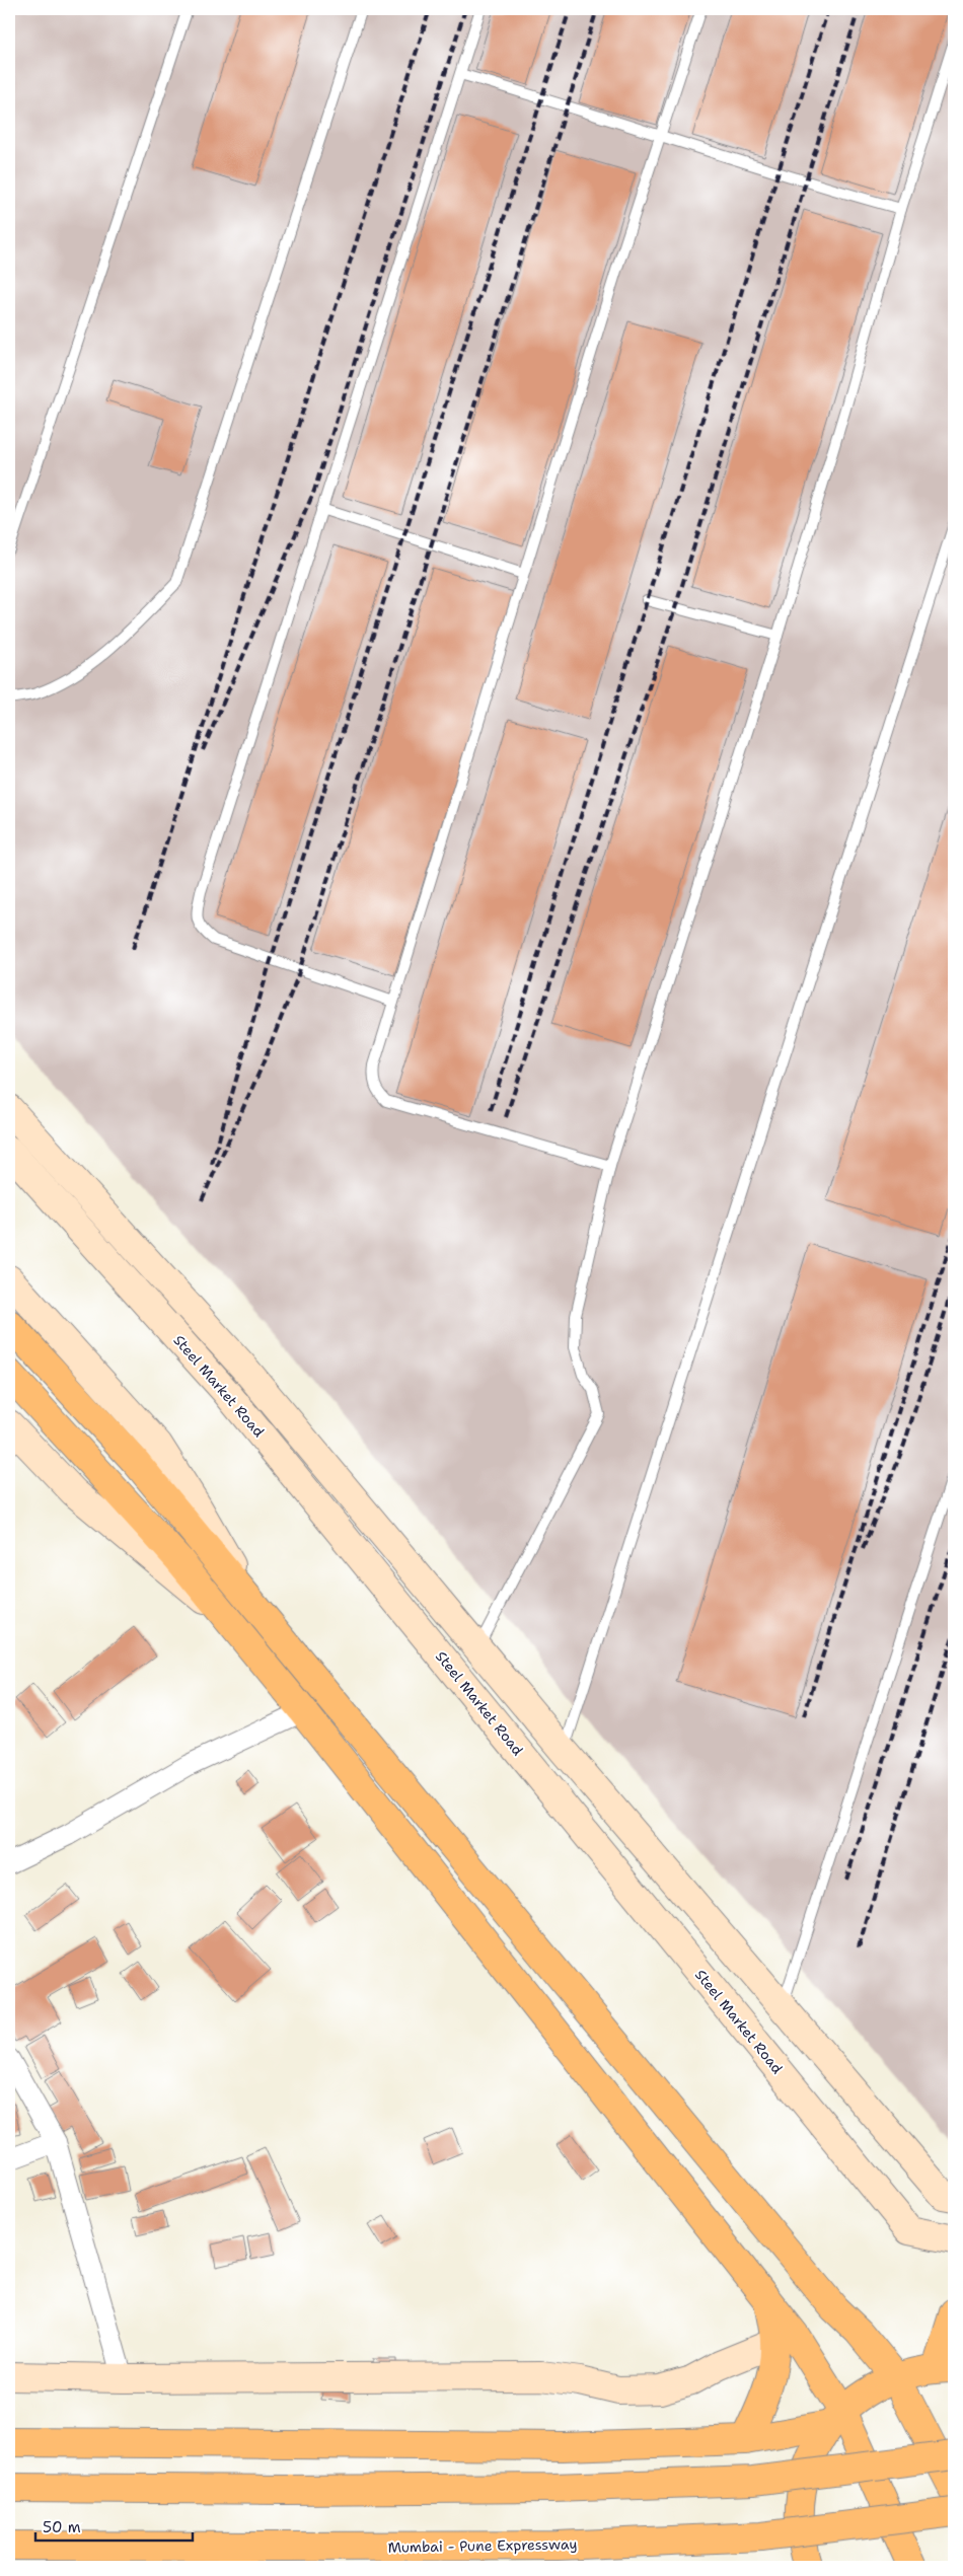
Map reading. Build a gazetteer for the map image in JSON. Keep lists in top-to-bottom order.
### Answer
{
  "streets": {
    "highway": ["Mumbai - Pune Expressway"],
    "street": ["Steel Market Road"]
  },
  "scale_bar": "50 m"
}
